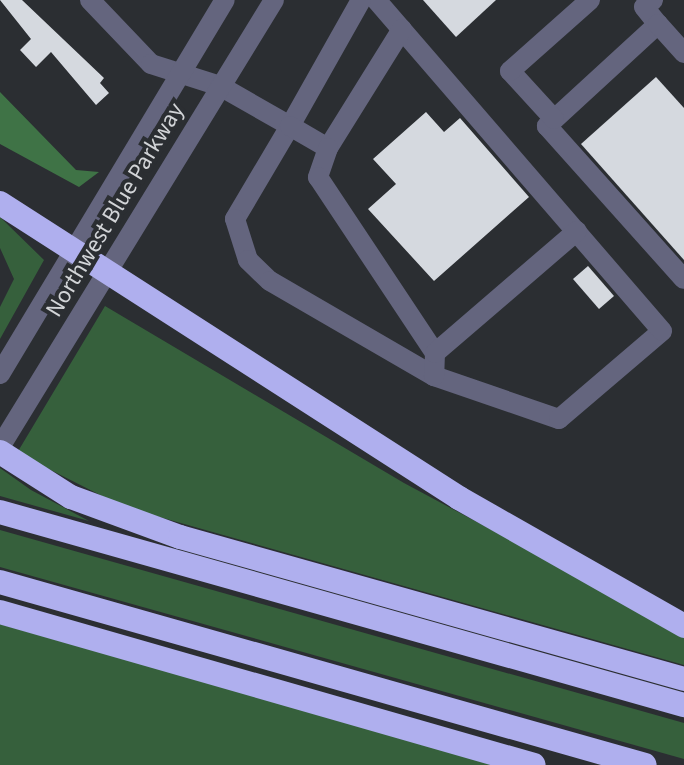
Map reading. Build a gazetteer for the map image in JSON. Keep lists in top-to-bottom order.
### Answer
{
  "streets": {
    "street": ["Northwest Blue Parkway"]
  }
}
